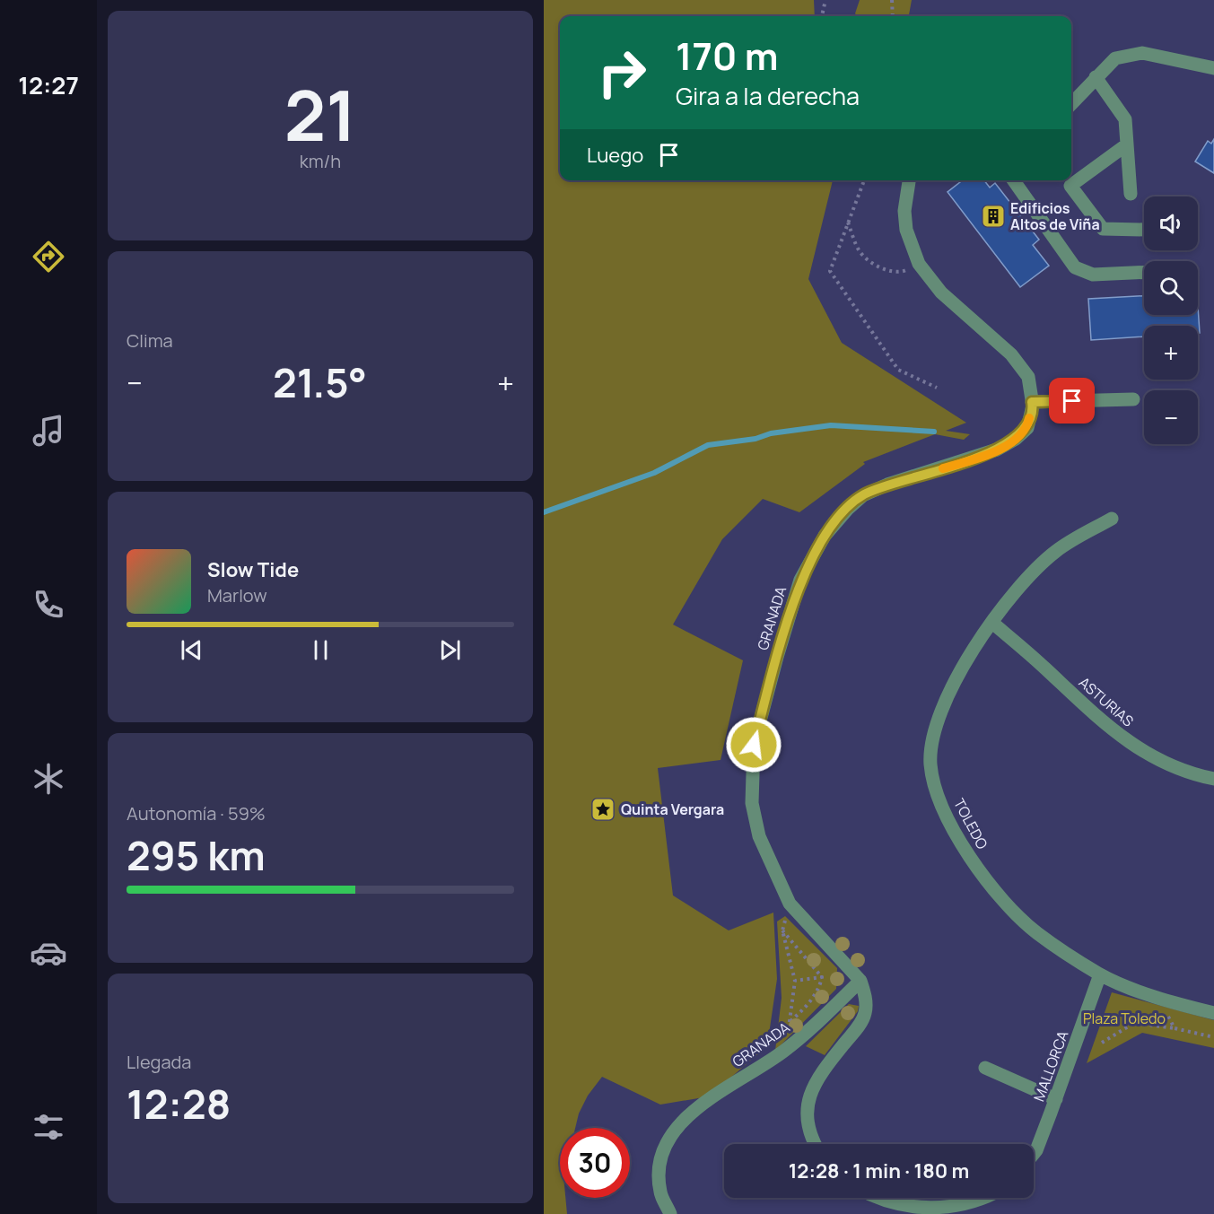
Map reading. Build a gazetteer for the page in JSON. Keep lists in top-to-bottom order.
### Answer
{
  "streets": {
    "street": [
      "GRANADA",
      "ASTURIAS",
      "TOLEDO",
      "MALLORCA"
    ]
  },
  "crossings": [
    ["ASTURIAS", "TOLEDO"],
    ["TOLEDO", "MALLORCA"]
  ],
  "parks": ["Plaza Toledo"],
  "places": {
    "building": ["Edificios Altos de Viña"],
    "place": ["Quinta Vergara"]
  },
  "page": {
    "tabs": "12:27",
    "tile": [
      ["21", "km/h"],
      "Clima",
      ["Autonomía · 59%", "295 km"],
      ["Llegada", "12:28"]
    ],
    "turn": ["170 m", "Gira a la derecha"],
    "then": "Luego",
    "map_buttons": ["+", "−"],
    "heat": ["−", "21.5°", "+"],
    "song": ["Slow Tide", "Marlow"],
    "limit": "30",
    "trip": "12:28 · 1 min · 180 m"
  }
}
